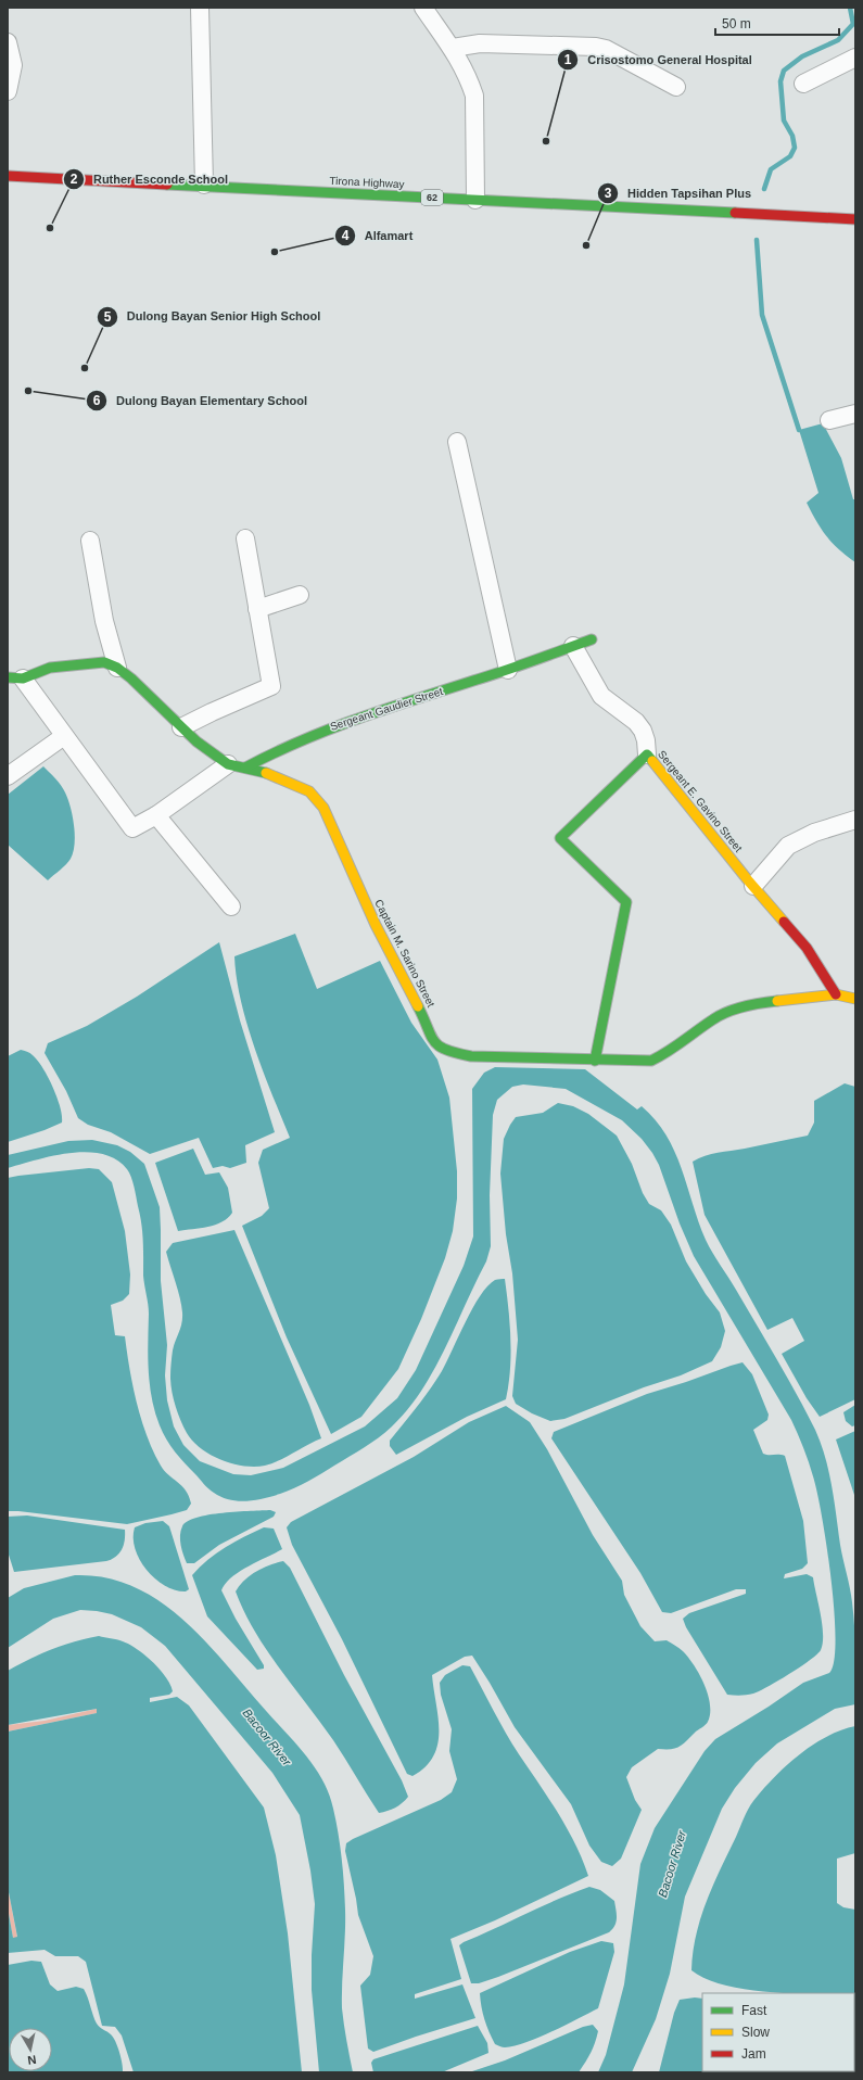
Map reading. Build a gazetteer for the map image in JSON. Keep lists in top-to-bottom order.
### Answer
{
  "streets": {
    "street": [
      "Tirona Highway",
      "62",
      "Sergeant Gaudier Street",
      "Sergeant E. Gavino Street",
      "Captain M. Sarino Street"
    ]
  },
  "crossings": [
    ["Sergeant Gaudier Street", "Captain M. Sarino Street"],
    ["Sergeant E. Gavino Street", "Captain M. Sarino Street"]
  ],
  "water": ["Bacoor River"],
  "places": [
    "Crisostomo General Hospital",
    "Ruther Esconde School",
    "Hidden Tapsihan Plus",
    "Alfamart",
    "Dulong Bayan Senior High School",
    "Dulong Bayan Elementary School"
  ],
  "legend": ["Fast", "Slow", "Jam"],
  "scale_bar": "50 m",
  "north": "bottom"
}
